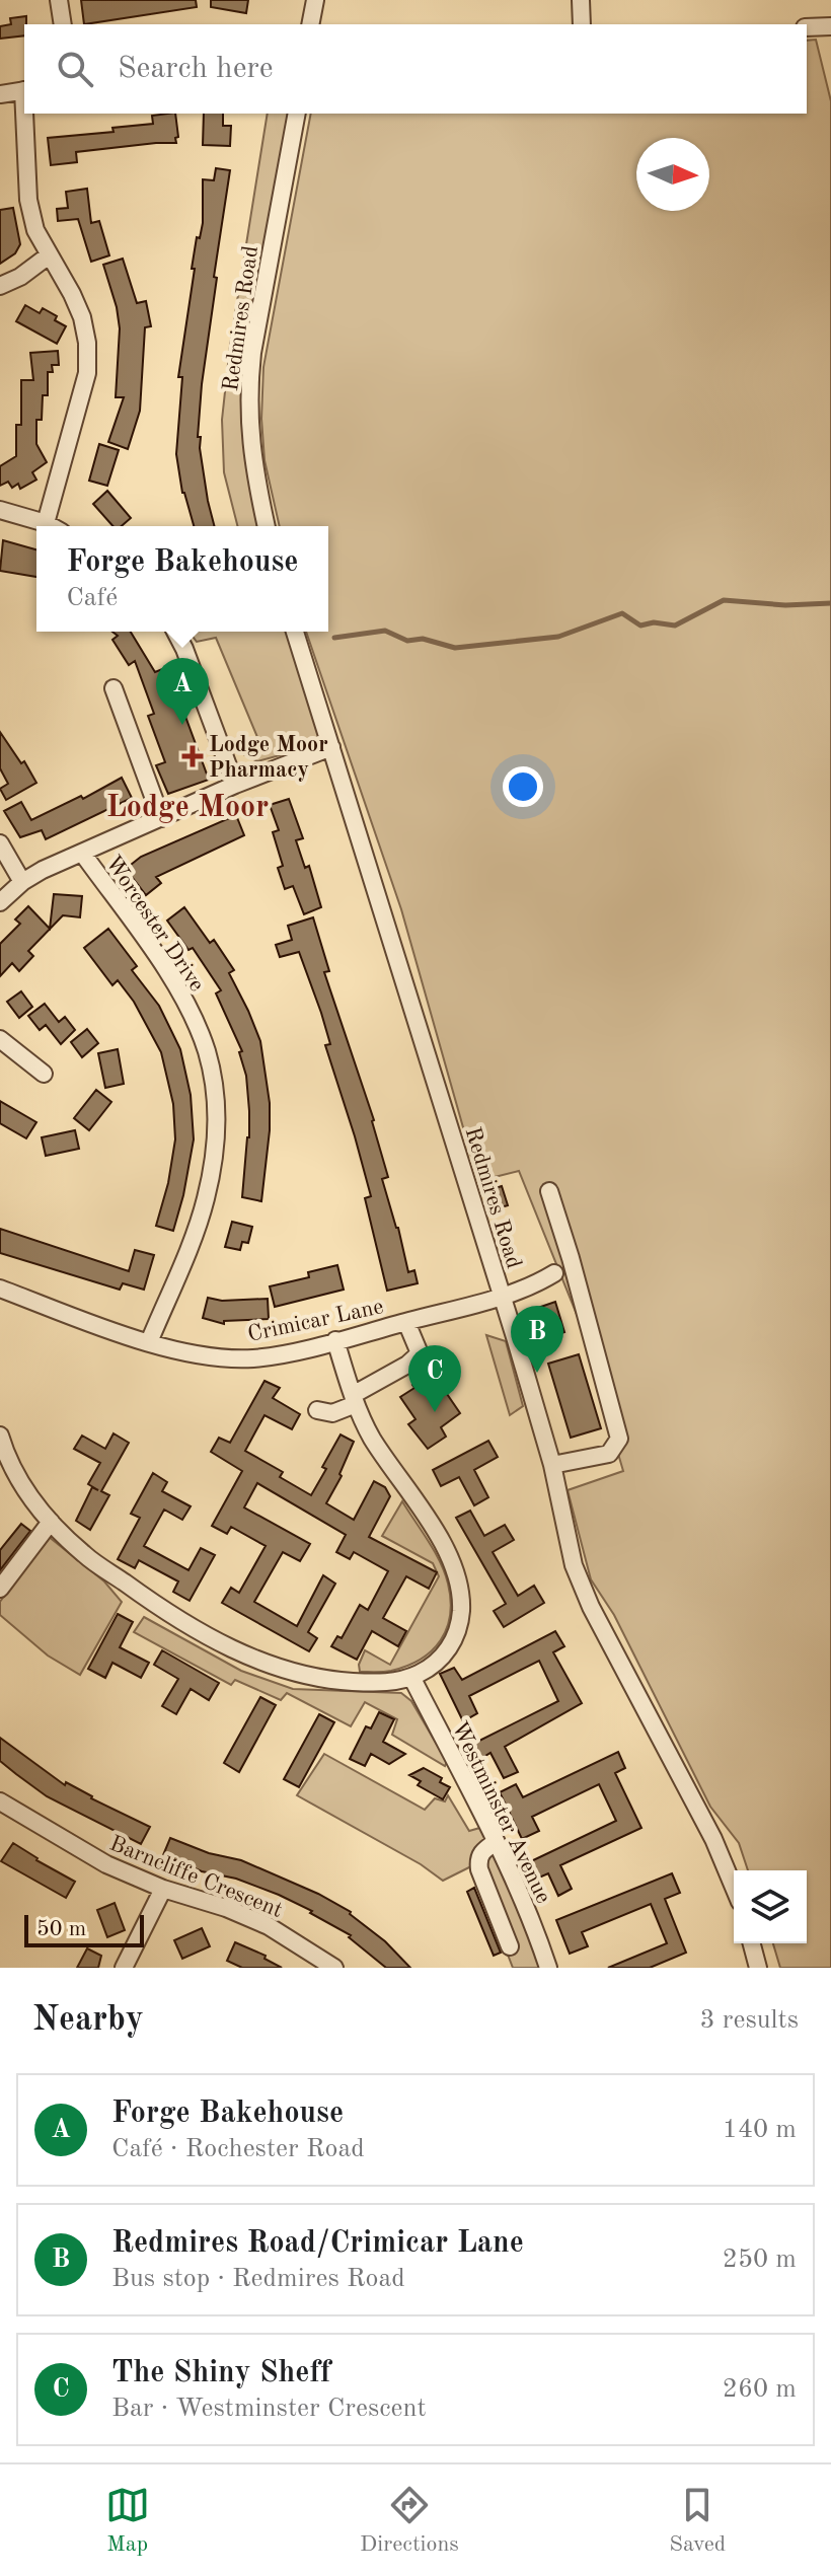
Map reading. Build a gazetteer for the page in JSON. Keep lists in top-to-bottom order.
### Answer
{
  "streets": {
    "street": [
      "Redmires Road",
      "Worcester Drive",
      "Crimicar Lane",
      "Westminster Avenue",
      "Barncliffe Crescent"
    ]
  },
  "crossings": [
    ["Redmires Road", "Crimicar Lane"],
    ["Worcester Drive", "Crimicar Lane"]
  ],
  "districts": ["Lodge Moor"],
  "places": {
    "health": ["Lodge Moor Pharmacy"]
  },
  "scale_bar": "50 m",
  "north": "right",
  "page": {
    "search": "Search here",
    "popup": ["Forge Bakehouse", "Café"],
    "pins": ["A", "B", "C"],
    "scale": "50 m",
    "heading": ["Nearby", "3 results"],
    "list": [
      {
        "mark": "A",
        "name": "Forge Bakehouse",
        "note": "Café · Rochester Road",
        "value": "140 m"
      },
      {
        "mark": "B",
        "name": "Redmires Road/Crimicar Lane",
        "note": "Bus stop · Redmires Road",
        "value": "250 m"
      },
      {
        "mark": "C",
        "name": "The Shiny Sheff",
        "note": "Bar · Westminster Crescent",
        "value": "260 m"
      }
    ],
    "nav": ["Map", "Directions", "Saved"]
  }
}
